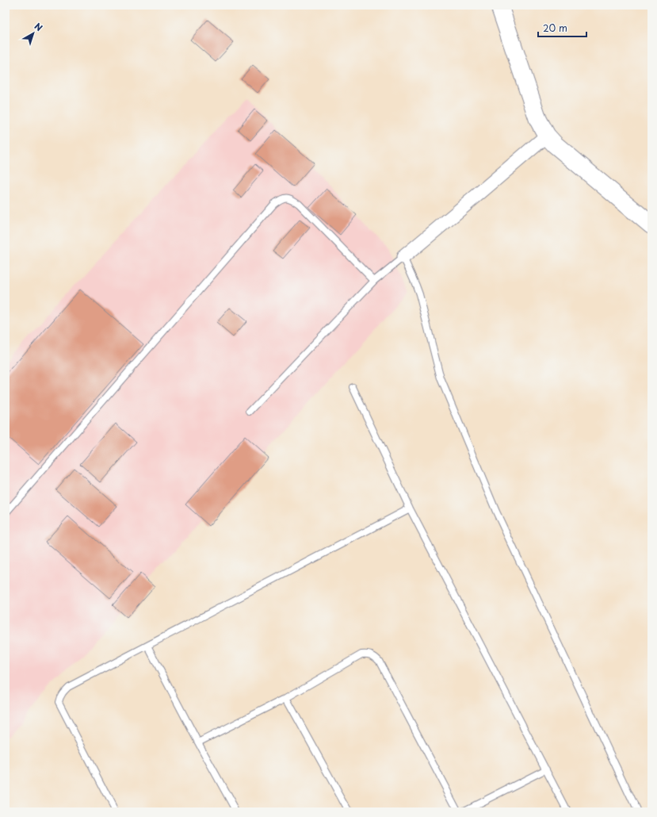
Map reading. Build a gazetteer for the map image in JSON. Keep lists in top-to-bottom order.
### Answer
{
  "scale_bar": "20 m",
  "north": "top right"
}
